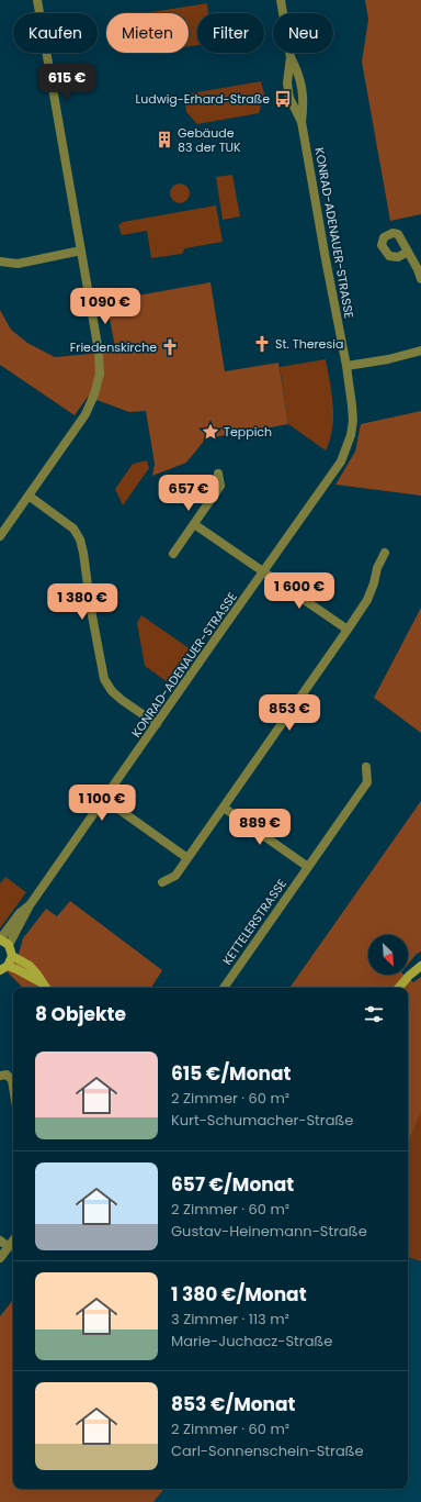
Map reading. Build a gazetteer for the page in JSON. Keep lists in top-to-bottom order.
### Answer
{
  "streets": {
    "street": ["KONRAD-ADENAUER-STRASSE", "KETTELERSTRASSE"]
  },
  "places": {
    "bus stop": ["Ludwig-Erhard-Straße"],
    "building": ["Gebäude 83 der TUK"],
    "church": ["St. Theresia", "Friedenskirche"],
    "place": ["Teppich"]
  },
  "north": "bottom right",
  "page": {
    "chip": [
      "Kaufen",
      "Mieten",
      "Filter",
      "Neu"
    ],
    "price": [
      "615 €",
      "1 090 €",
      "657 €",
      "1 600 €",
      "1 380 €",
      "853 €",
      "1 100 €",
      "889 €"
    ],
    "heading": "8 Objekte",
    "list": [
      {
        "name": "615 €/Monat",
        "note": "2 Zimmer · 60 m² · Kurt-Schumacher-Straße"
      },
      {
        "name": "657 €/Monat",
        "note": "2 Zimmer · 60 m² · Gustav-Heinemann-Straße"
      },
      {
        "name": "1 380 €/Monat",
        "note": "3 Zimmer · 113 m² · Marie-Juchacz-Straße"
      },
      {
        "name": "853 €/Monat",
        "note": "2 Zimmer · 60 m² · Carl-Sonnenschein-Straße"
      }
    ]
  }
}
